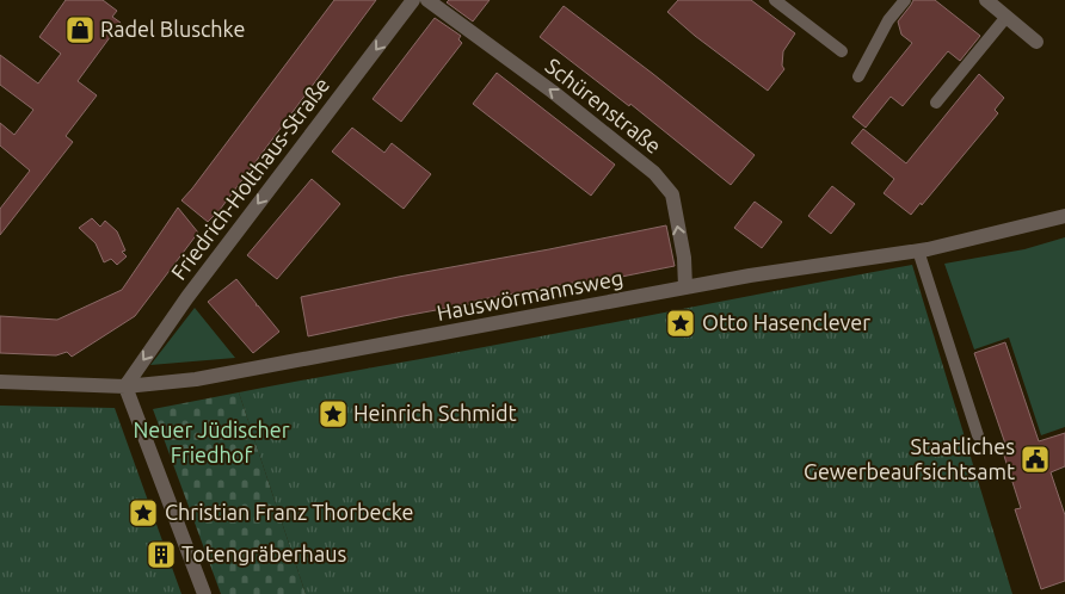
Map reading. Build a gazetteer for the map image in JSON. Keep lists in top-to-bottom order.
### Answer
{
  "streets": {
    "street": ["Schürenstraße", "Friedrich-Holthaus-Straße", "Hauswörmannsweg"]
  },
  "crossings": [
    ["Schürenstraße", "Hauswörmannsweg"],
    ["Friedrich-Holthaus-Straße", "Hauswörmannsweg"]
  ],
  "one_way": ["Schürenstraße", "Friedrich-Holthaus-Straße"],
  "parks": ["Neuer Jüdischer Friedhof"],
  "places": {
    "shop": ["Radel Bluschke"],
    "place": ["Otto Hasenclever", "Heinrich Schmidt", "Christian Franz Thorbecke"],
    "public building": ["Staatliches Gewerbeaufsichtsamt"],
    "building": ["Totengräberhaus"]
  }
}
